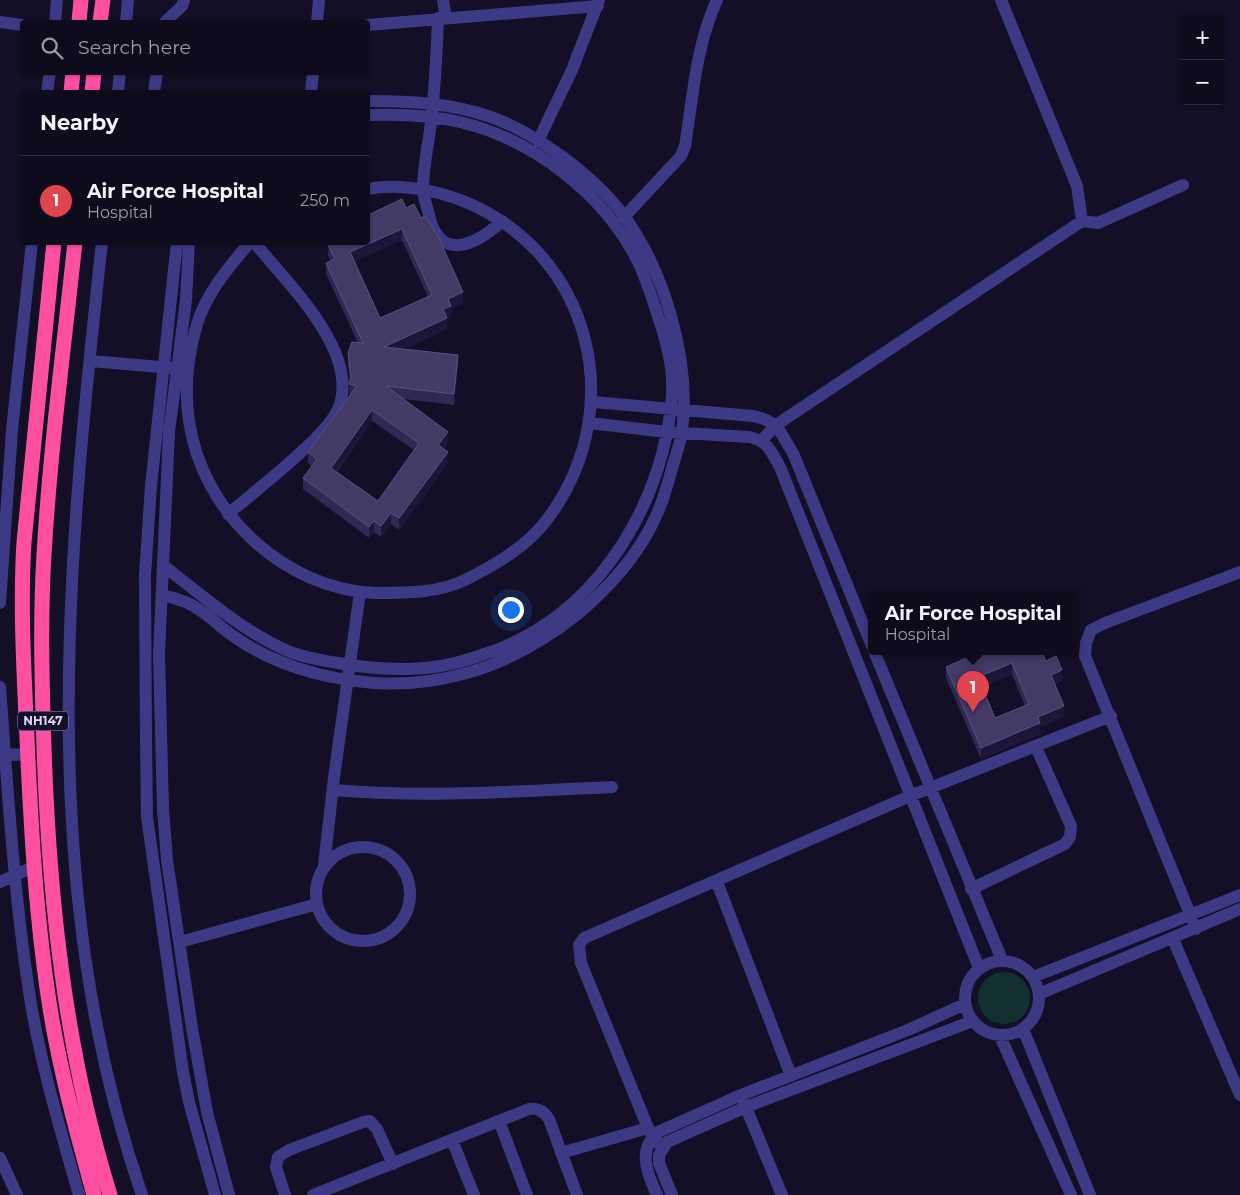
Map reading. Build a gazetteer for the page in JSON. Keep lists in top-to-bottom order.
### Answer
{
  "streets": {
    "highway": ["NH147"]
  },
  "page": {
    "map_buttons": ["+", "−"],
    "search": "Search here",
    "heading": "Nearby",
    "list": [
      {
        "mark": "1",
        "name": "Air Force Hospital",
        "note": "Hospital",
        "value": "250 m"
      }
    ],
    "popup": ["Air Force Hospital", "Hospital"],
    "pins": "1"
  }
}
